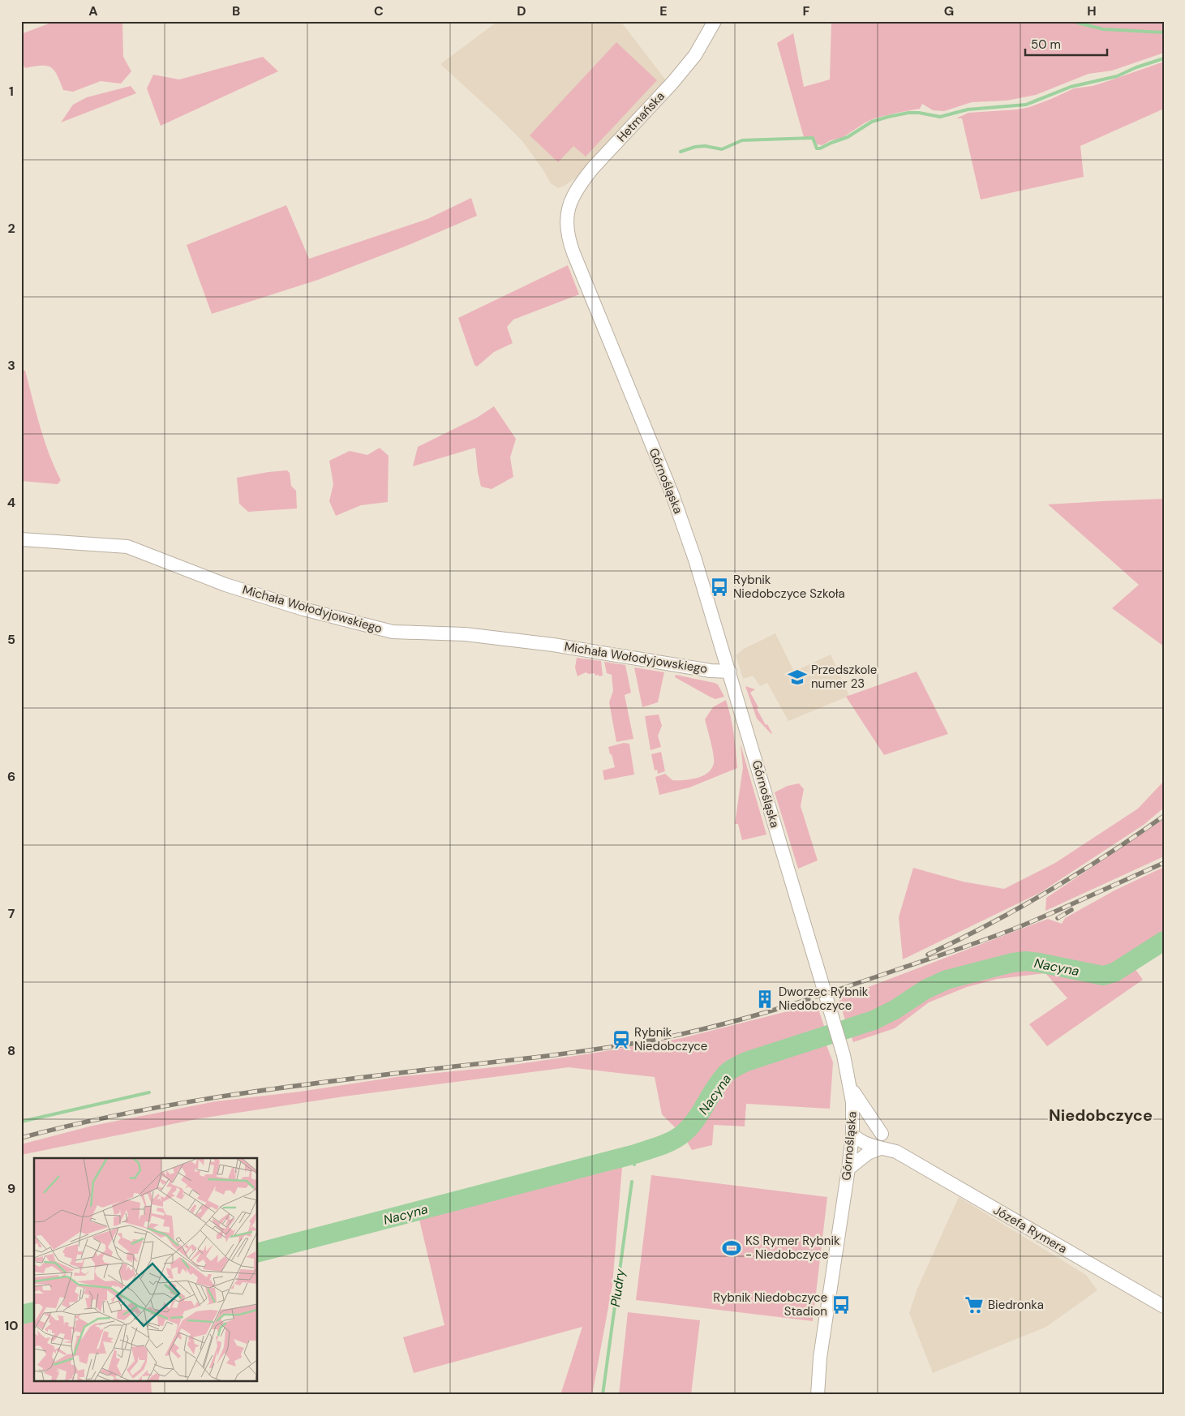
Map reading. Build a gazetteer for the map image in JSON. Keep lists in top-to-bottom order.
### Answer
{
  "streets": {
    "street": [
      "Hetmańska",
      "Górnośląska",
      "Michała Wołodyjowskiego",
      "Józefa Rymera"
    ]
  },
  "crossings": [
    ["Hetmańska", "Górnośląska"],
    ["Górnośląska", "Michała Wołodyjowskiego"]
  ],
  "districts": ["Niedobczyce"],
  "water": ["Nacyna", "Pludry"],
  "places": {
    "bus stop": ["Rybnik Niedobczyce Szkoła", "Rybnik Niedobczyce Stadion"],
    "school or university": ["Przedszkole numer 23"],
    "building": ["Dworzec Rybnik Niedobczyce"],
    "station": ["Rybnik Niedobczyce"],
    "sports": ["KS Rymer Rybnik - Niedobczyce"],
    "supermarket": ["Biedronka"]
  },
  "scale_bar": "50 m",
  "grid": {
    "columns": [
      "A",
      "B",
      "C",
      "D",
      "E",
      "F",
      "G",
      "H"
    ],
    "rows": [
      "1",
      "2",
      "3",
      "4",
      "5",
      "6",
      "7",
      "8",
      "9",
      "10"
    ]
  }
}
